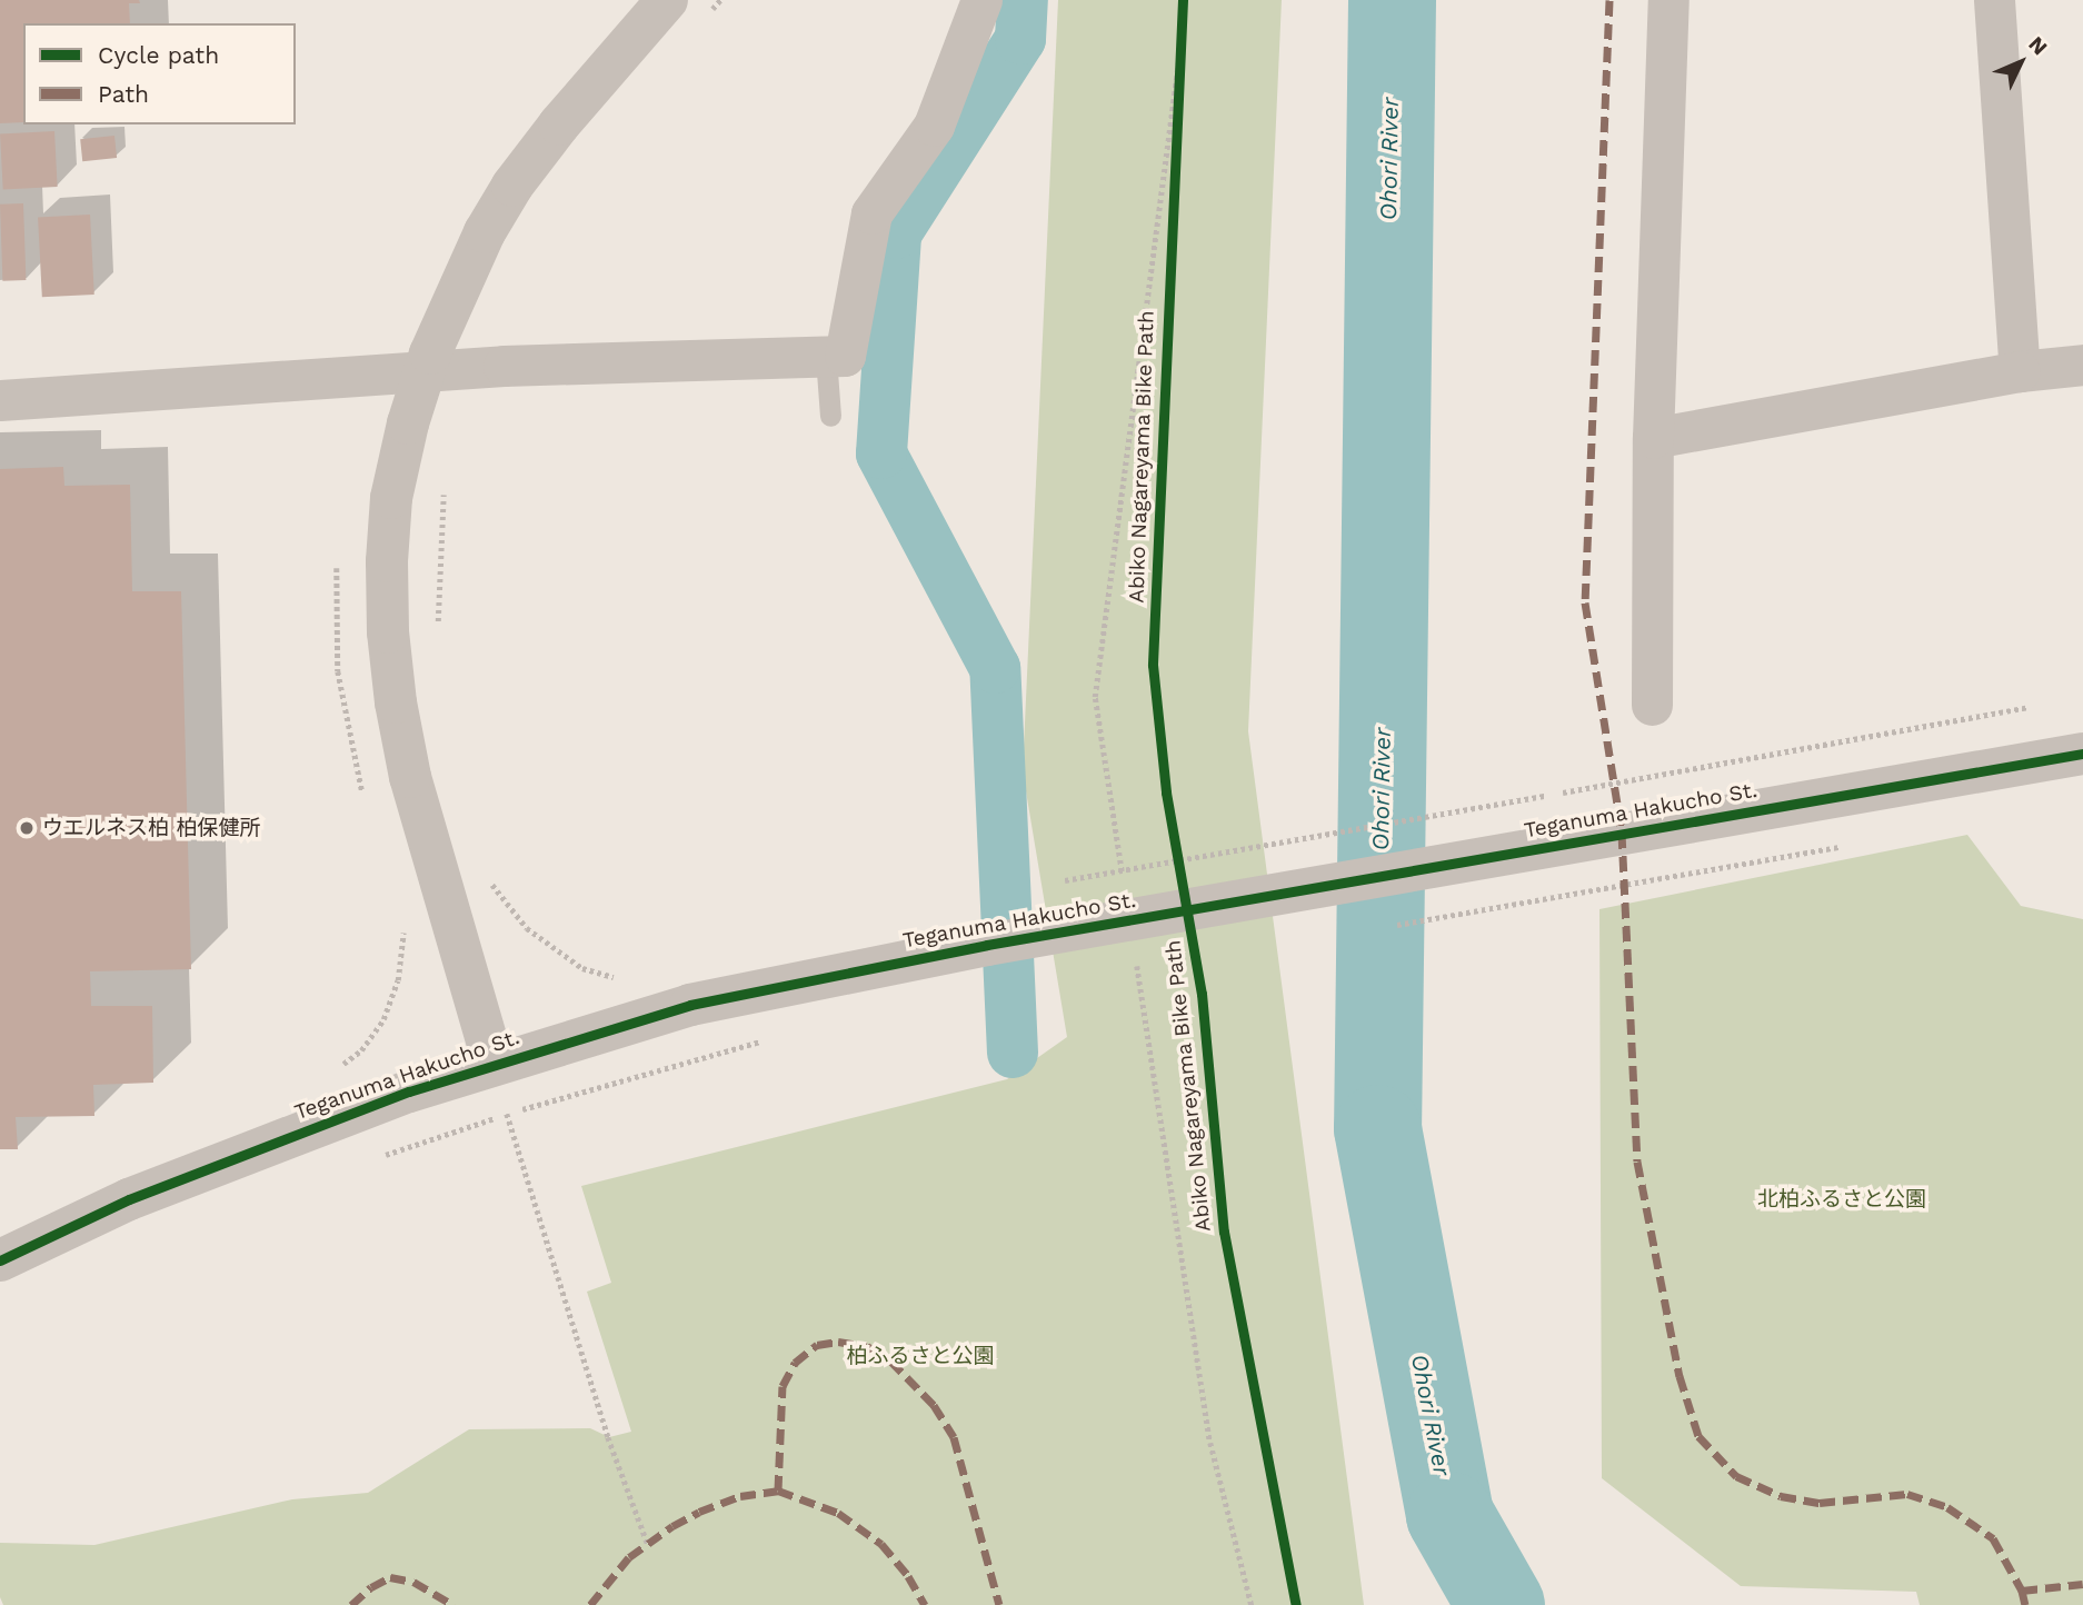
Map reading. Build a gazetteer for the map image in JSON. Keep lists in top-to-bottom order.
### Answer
{
  "streets": {
    "street": ["Teganuma Hakucho St."],
    "cycle path": ["Abiko Nagareyama Bike Path"]
  },
  "water": ["Ohori River"],
  "parks": ["北柏ふるさと公園", "柏ふるさと公園"],
  "places": ["ウエルネス柏 柏保健所"],
  "legend": ["Cycle path", "Path"],
  "north": "top right"
}
